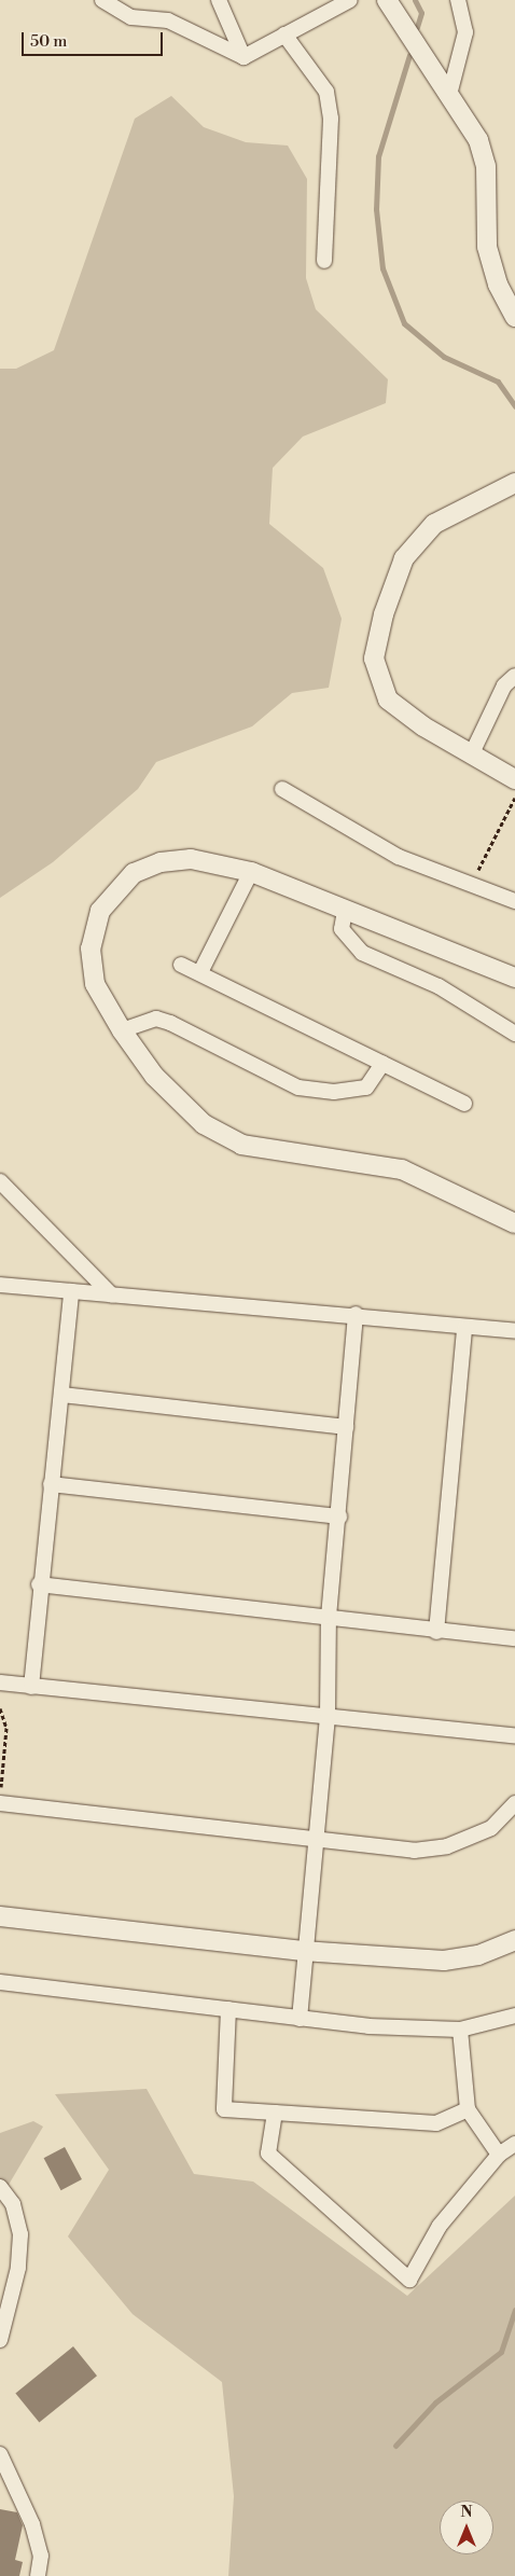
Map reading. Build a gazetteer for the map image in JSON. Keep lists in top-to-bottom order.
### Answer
{
  "scale_bar": "50 m",
  "north": "top"
}
